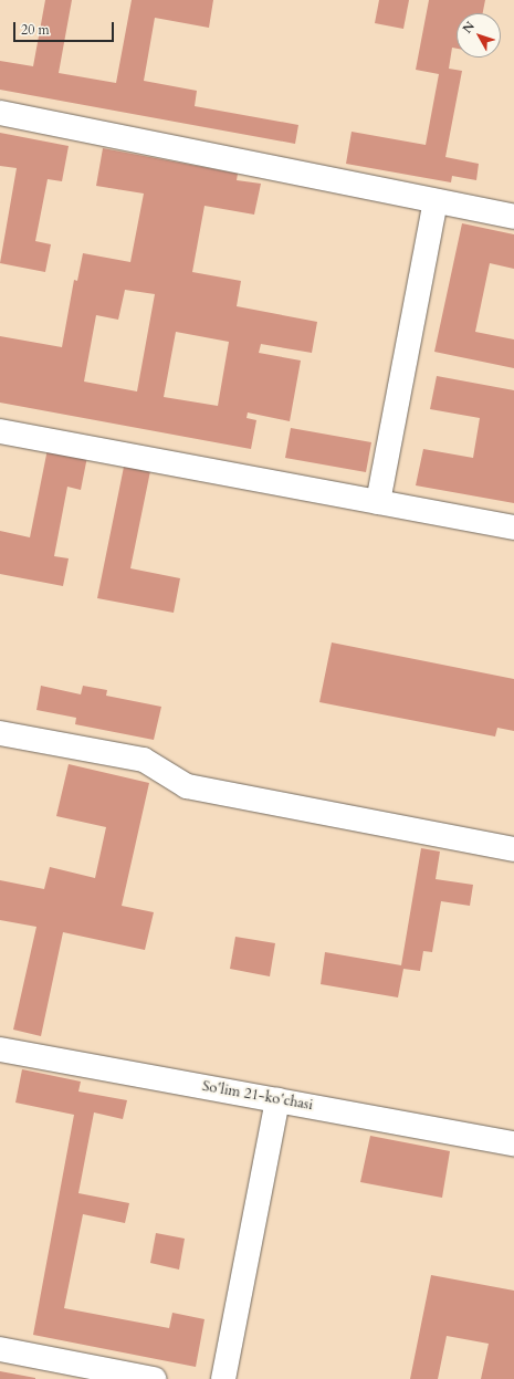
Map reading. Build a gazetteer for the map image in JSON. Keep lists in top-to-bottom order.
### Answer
{
  "streets": {
    "street": ["Soʻlim 21-koʻchasi"]
  },
  "scale_bar": "20 m",
  "north": "top left"
}
